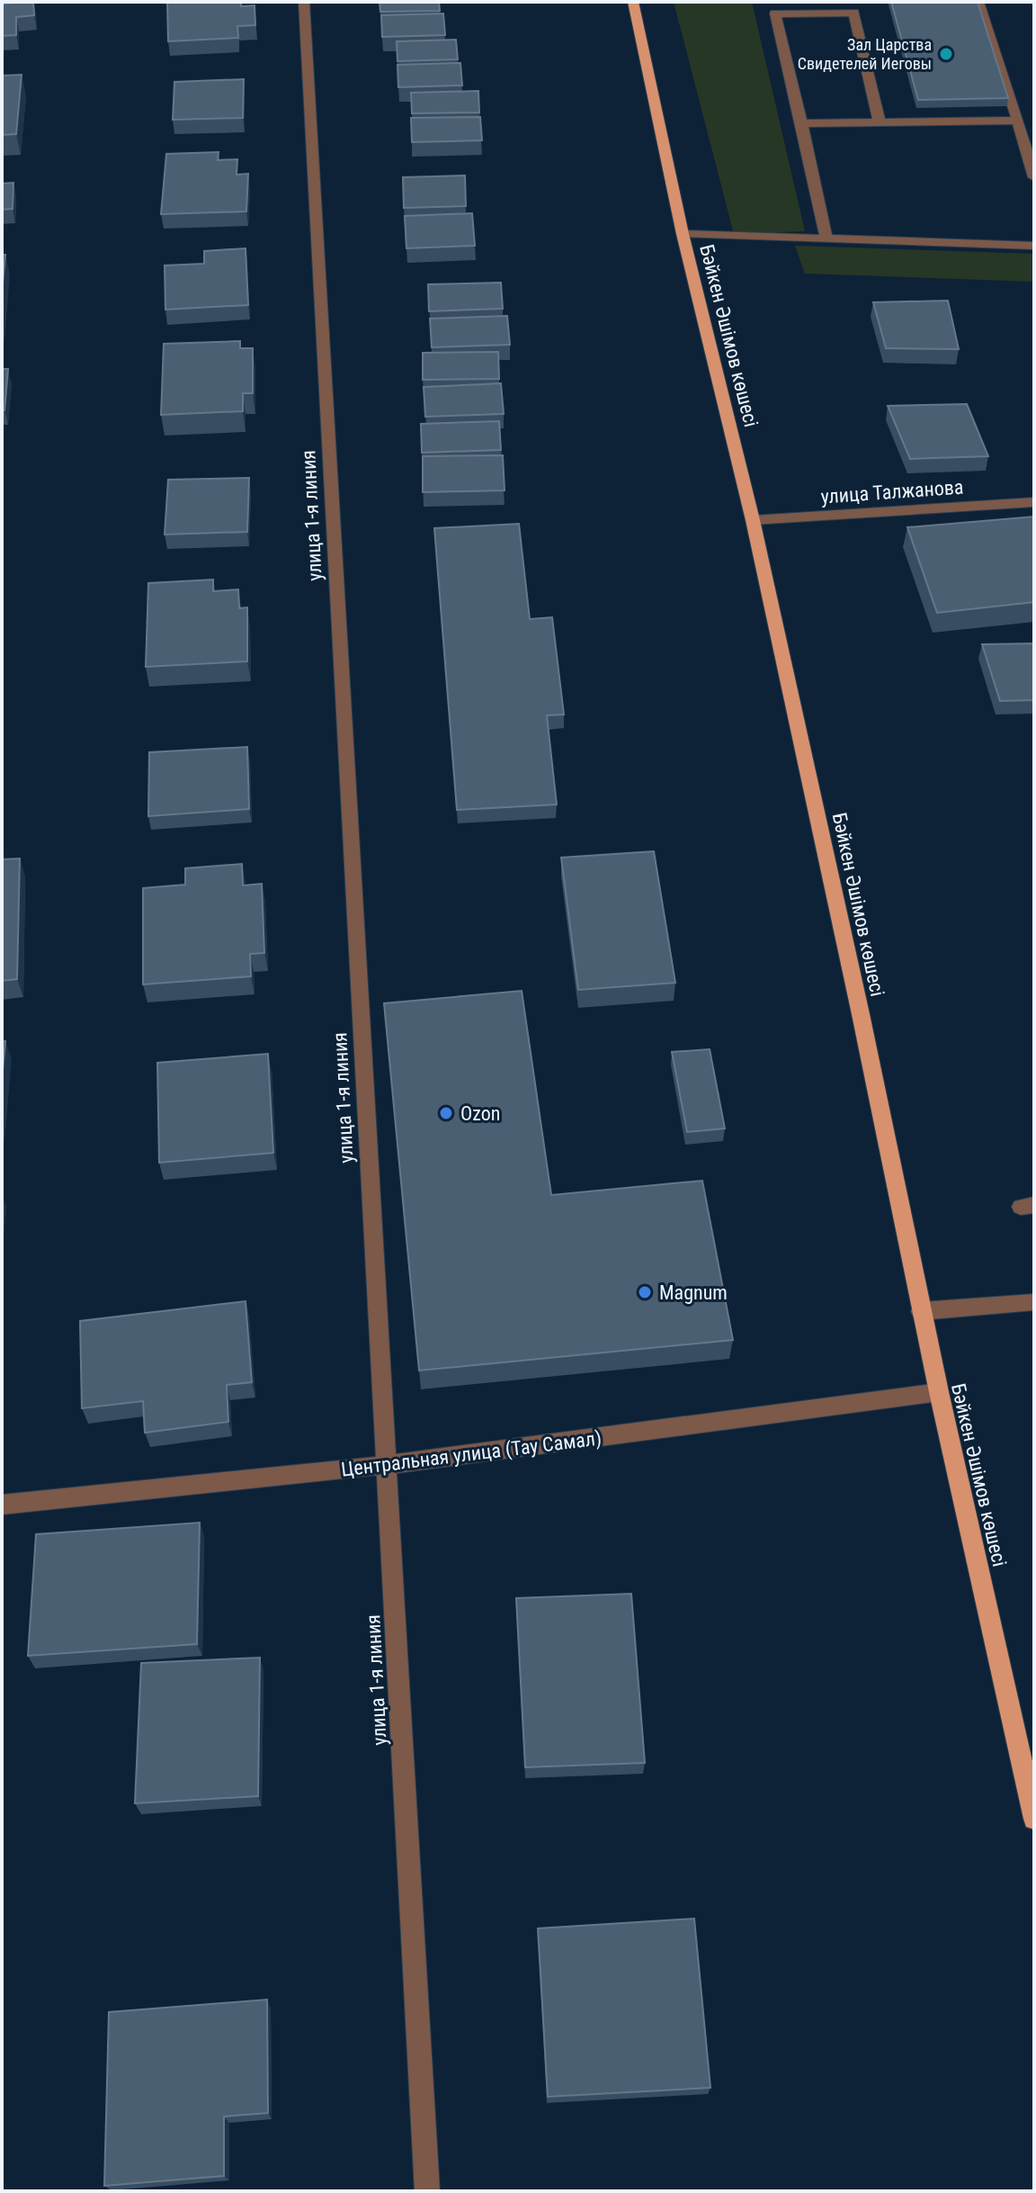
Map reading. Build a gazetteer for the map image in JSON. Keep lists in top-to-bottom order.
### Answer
{
  "streets": {
    "main road": ["Бәйкен Әшімов көшесі"],
    "street": ["улица Талжанова", "улица 1-я линия", "Центральная улица (Тау Самал)"]
  },
  "crossings": [
    ["Бәйкен Әшімов көшесі", "улица Талжанова"],
    ["Бәйкен Әшімов көшесі", "Центральная улица (Тау Самал)"],
    ["улица 1-я линия", "Центральная улица (Тау Самал)"]
  ],
  "places": ["Зал Царства Свидетелей Иеговы", "Ozon", "Magnum"]
}
